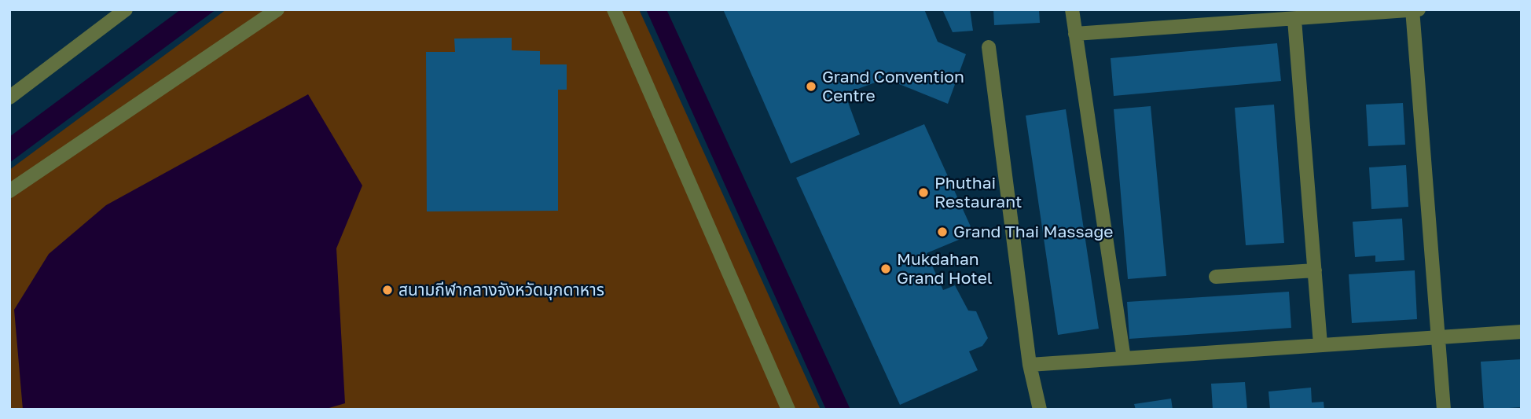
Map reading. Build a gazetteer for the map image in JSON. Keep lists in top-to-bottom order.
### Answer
{
  "places": [
    "Grand Convention Centre",
    "Phuthai Restaurant",
    "Grand Thai Massage",
    "Mukdahan Grand Hotel",
    "สนามกีฬากลางจังหวัดมุกดาหาร"
  ]
}
